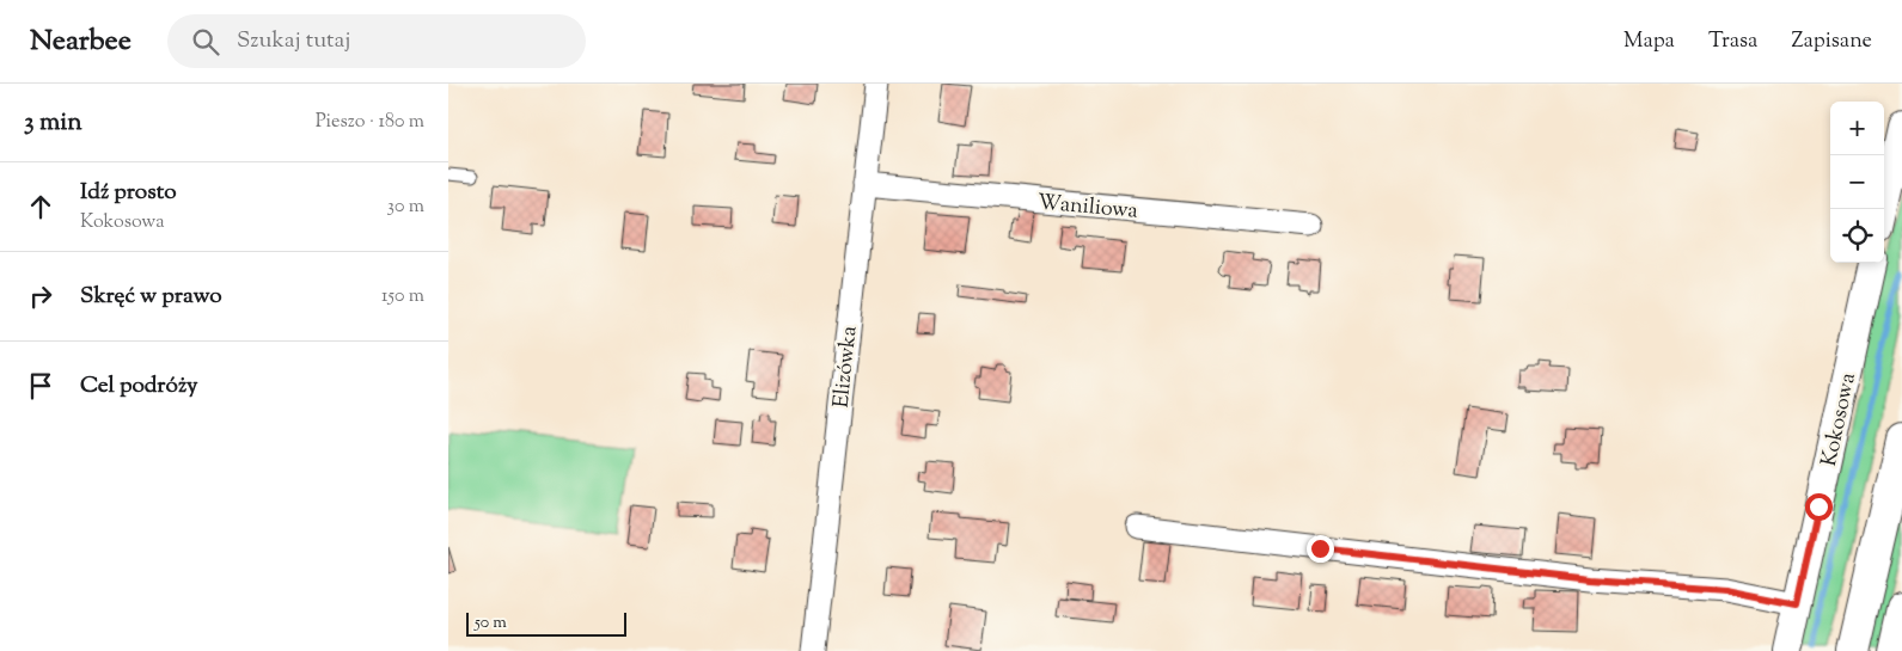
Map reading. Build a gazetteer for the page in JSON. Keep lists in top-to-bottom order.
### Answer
{
  "streets": {
    "street": ["Waniliowa", "Elizówka", "Kokosowa"]
  },
  "crossings": [
    ["Waniliowa", "Elizówka"]
  ],
  "scale_bar": "50 m",
  "page": {
    "header": "Nearbee",
    "search": "Szukaj tutaj",
    "nav": ["Mapa", "Trasa", "Zapisane"],
    "heading": ["3 min", "Pieszo · 180 m"],
    "map_buttons": ["+", "−"],
    "list": [
      ["Idź prosto", "Kokosowa", "30 m"],
      ["Skręć w prawo", "150 m"],
      "Cel podróży"
    ],
    "scale": "50 m"
  }
}
